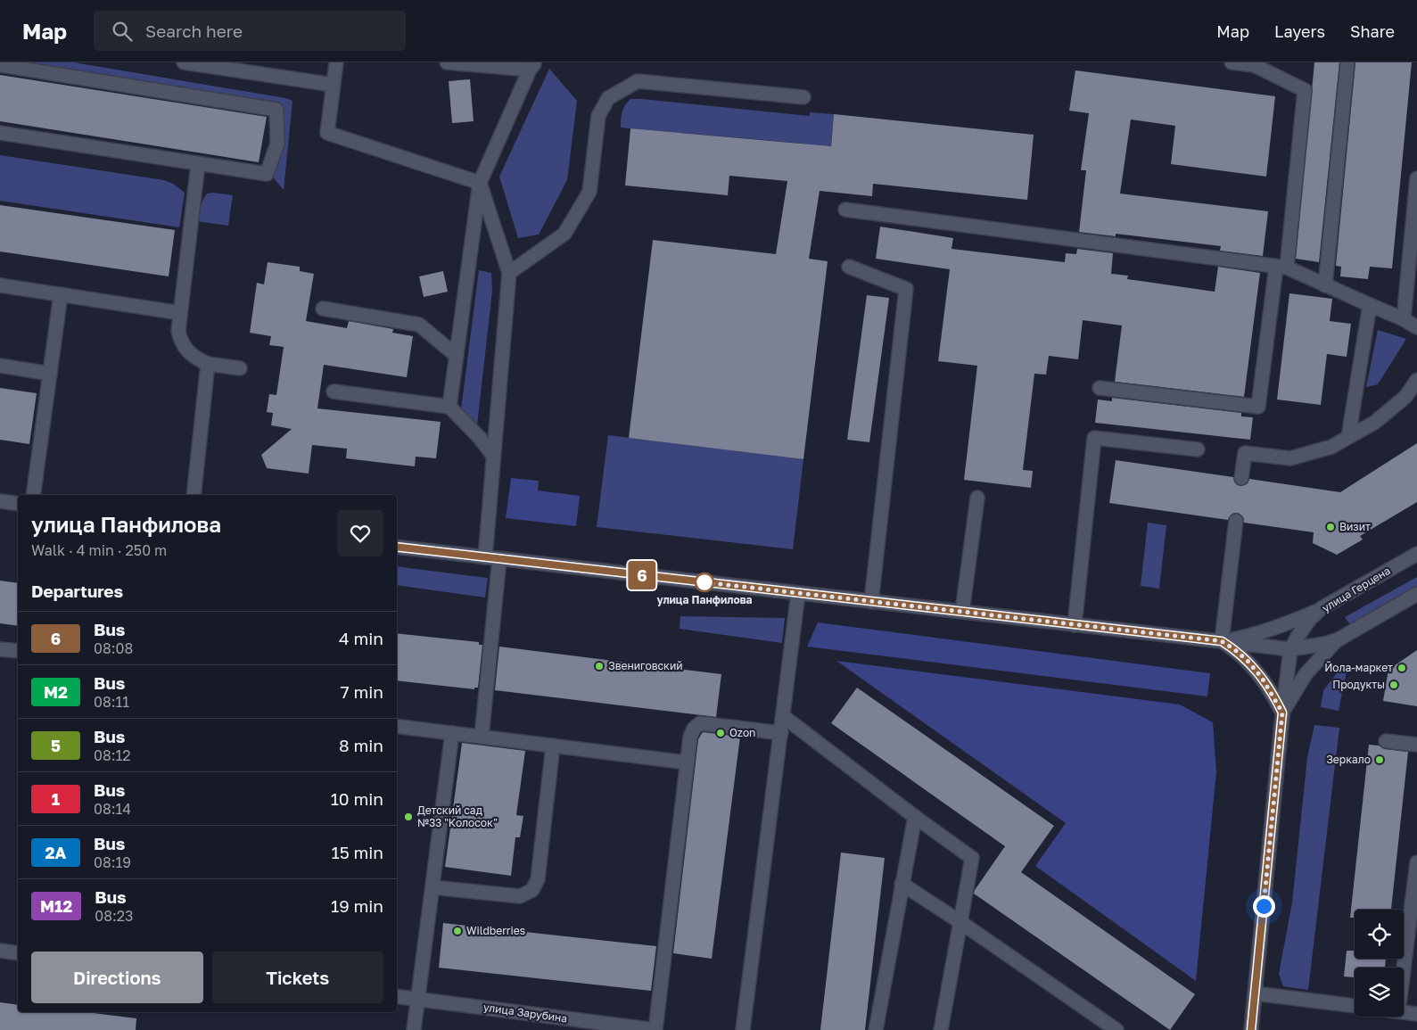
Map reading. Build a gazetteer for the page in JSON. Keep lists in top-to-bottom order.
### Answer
{
  "streets": {
    "main road": ["улица Герцена", "улица Зарубина"]
  },
  "places": [
    "Визит",
    "улица Панфилова",
    "Звениговский",
    "Йола-маркет",
    "Продукты",
    "Ozon",
    "Зеркало",
    "Детский сад №33 \"Колосок\"",
    "Wildberries"
  ],
  "lines": ["bus line 6"],
  "page": {
    "header": "Map",
    "search": "Search here",
    "nav": ["Map", "Layers", "Share"],
    "on_map": "6",
    "heading": [
      ["улица Панфилова", "Walk · 4 min · 250 m"],
      "Departures"
    ],
    "list": [
      {
        "mark": "6",
        "name": "Bus",
        "note": "08:08",
        "value": "4 min"
      },
      {
        "mark": "М2",
        "name": "Bus",
        "note": "08:11",
        "value": "7 min"
      },
      {
        "mark": "5",
        "name": "Bus",
        "note": "08:12",
        "value": "8 min"
      },
      {
        "mark": "1",
        "name": "Bus",
        "note": "08:14",
        "value": "10 min"
      },
      {
        "mark": "2А",
        "name": "Bus",
        "note": "08:19",
        "value": "15 min"
      },
      {
        "mark": "М12",
        "name": "Bus",
        "note": "08:23",
        "value": "19 min"
      }
    ],
    "buttons": ["Directions", "Tickets"]
  }
}
